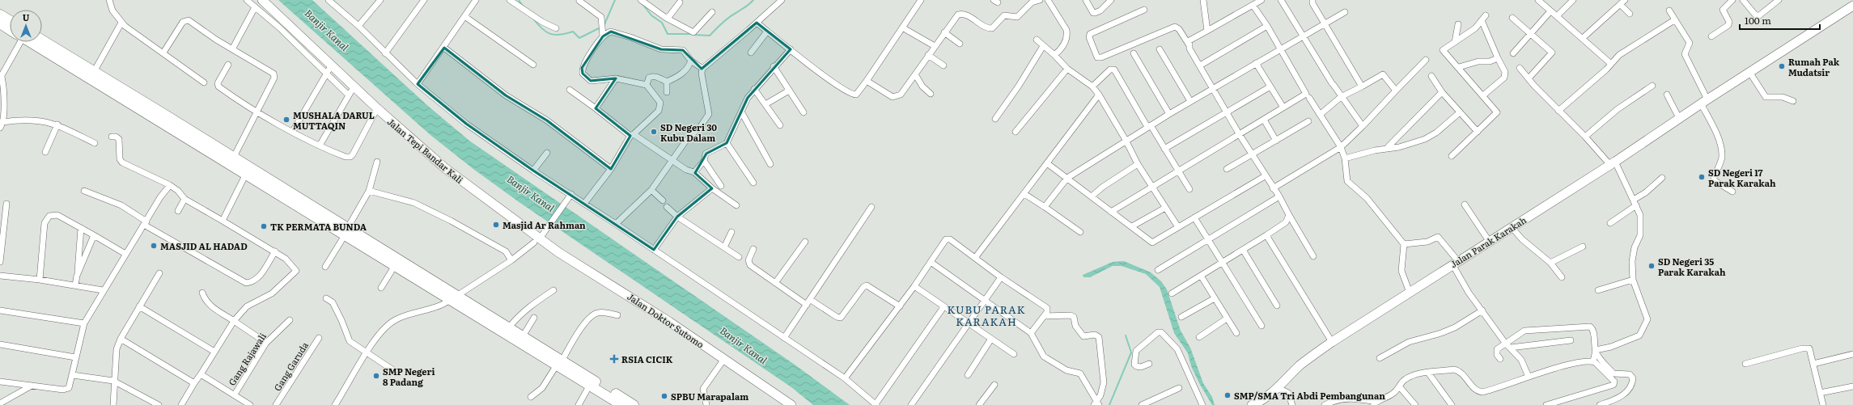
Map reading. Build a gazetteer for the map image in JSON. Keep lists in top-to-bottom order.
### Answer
{
  "streets": {
    "street": [
      "Jalan Tepi Bandar Kali",
      "Jalan Parak Karakah",
      "Jalan Doktor Sutomo",
      "Gang Rajawali",
      "Gang Garuda"
    ]
  },
  "crossings": [
    ["Jalan Tepi Bandar Kali", "Jalan Doktor Sutomo"]
  ],
  "districts": ["KUBU PARAK KARAKAH"],
  "water": ["Banjir Kanal"],
  "places": {
    "other": [
      "Rumah Pak Mudatsir",
      "MUSHALA DARUL MUTTAQIN",
      "SD Negeri 30 Kubu Dalam",
      "SD Negeri 17 Parak Karakah",
      "Masjid Ar Rahman",
      "TK PERMATA BUNDA",
      "MASJID AL HADAD",
      "SD Negeri 35 Parak Karakah",
      "SMP Negeri 8 Padang",
      "SMP/SMA Tri Abdi Pembangunan",
      "SPBU Marapalam"
    ],
    "health": ["RSIA CICIK"]
  },
  "scale_bar": "100 m",
  "north": "top"
}
